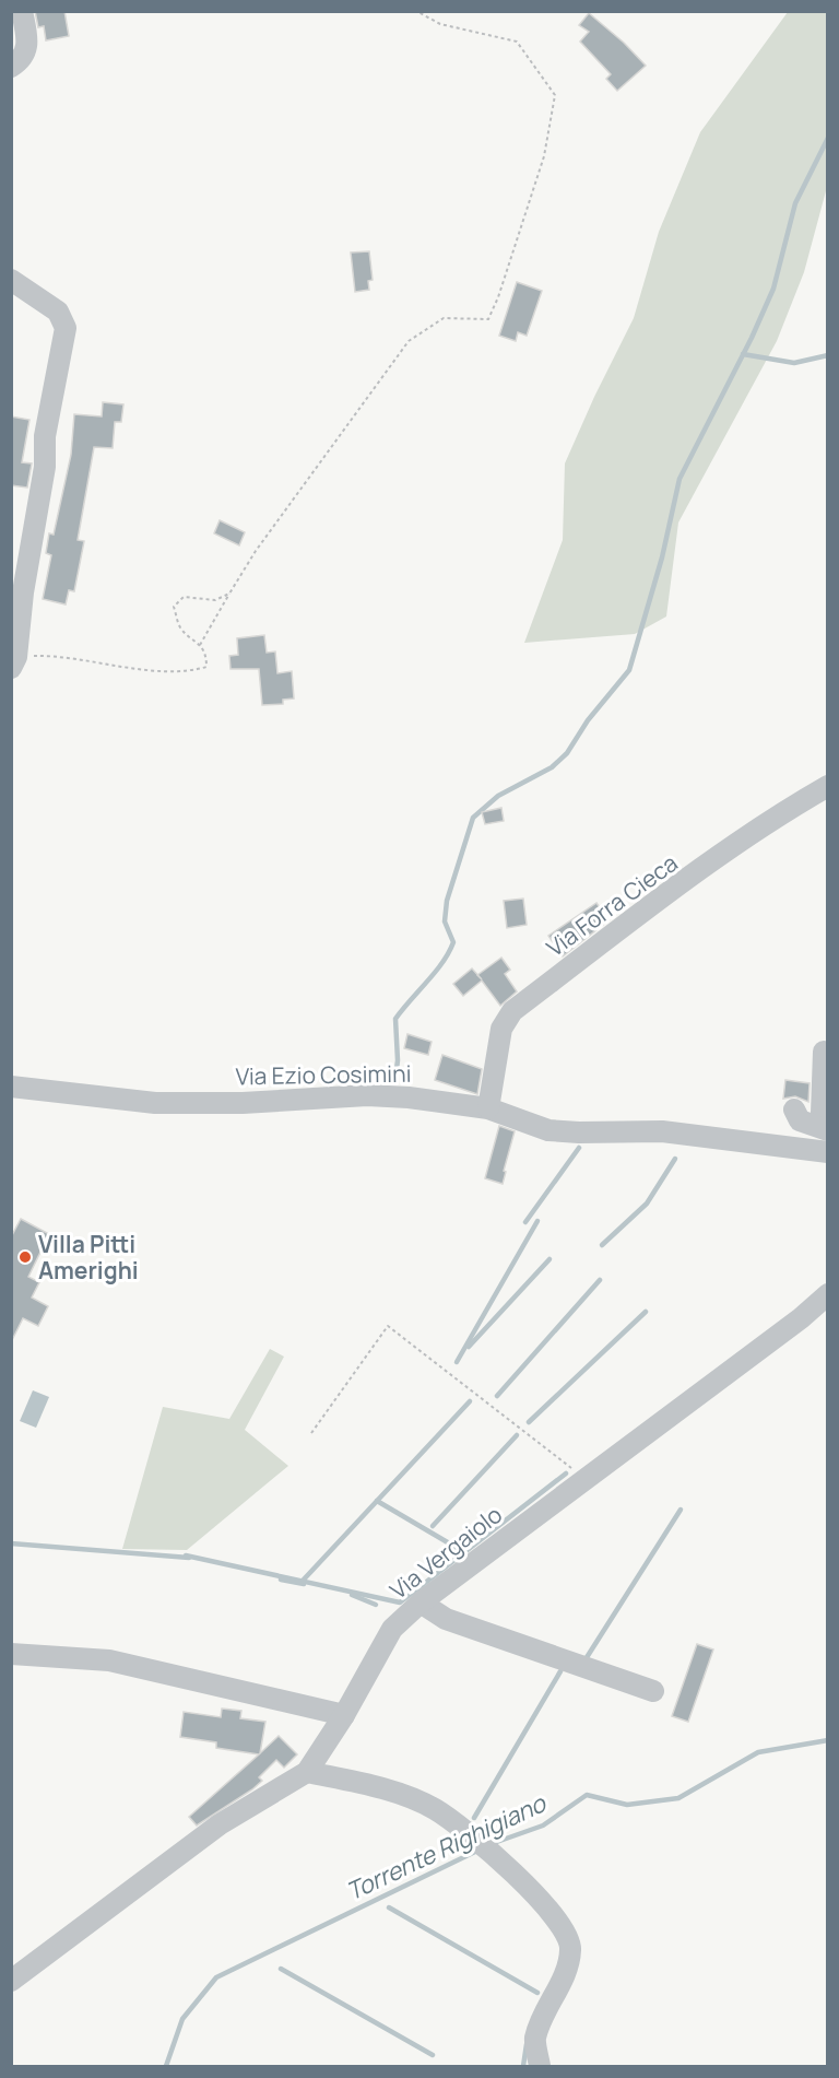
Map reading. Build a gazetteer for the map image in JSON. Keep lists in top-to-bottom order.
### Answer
{
  "streets": {
    "street": ["Via Forra Cieca", "Via Ezio Cosimini", "Via Vergaiolo"]
  },
  "crossings": [
    ["Via Forra Cieca", "Via Ezio Cosimini"]
  ],
  "water": ["Torrente Righigiano"],
  "places": ["Villa Pitti Amerighi"]
}
